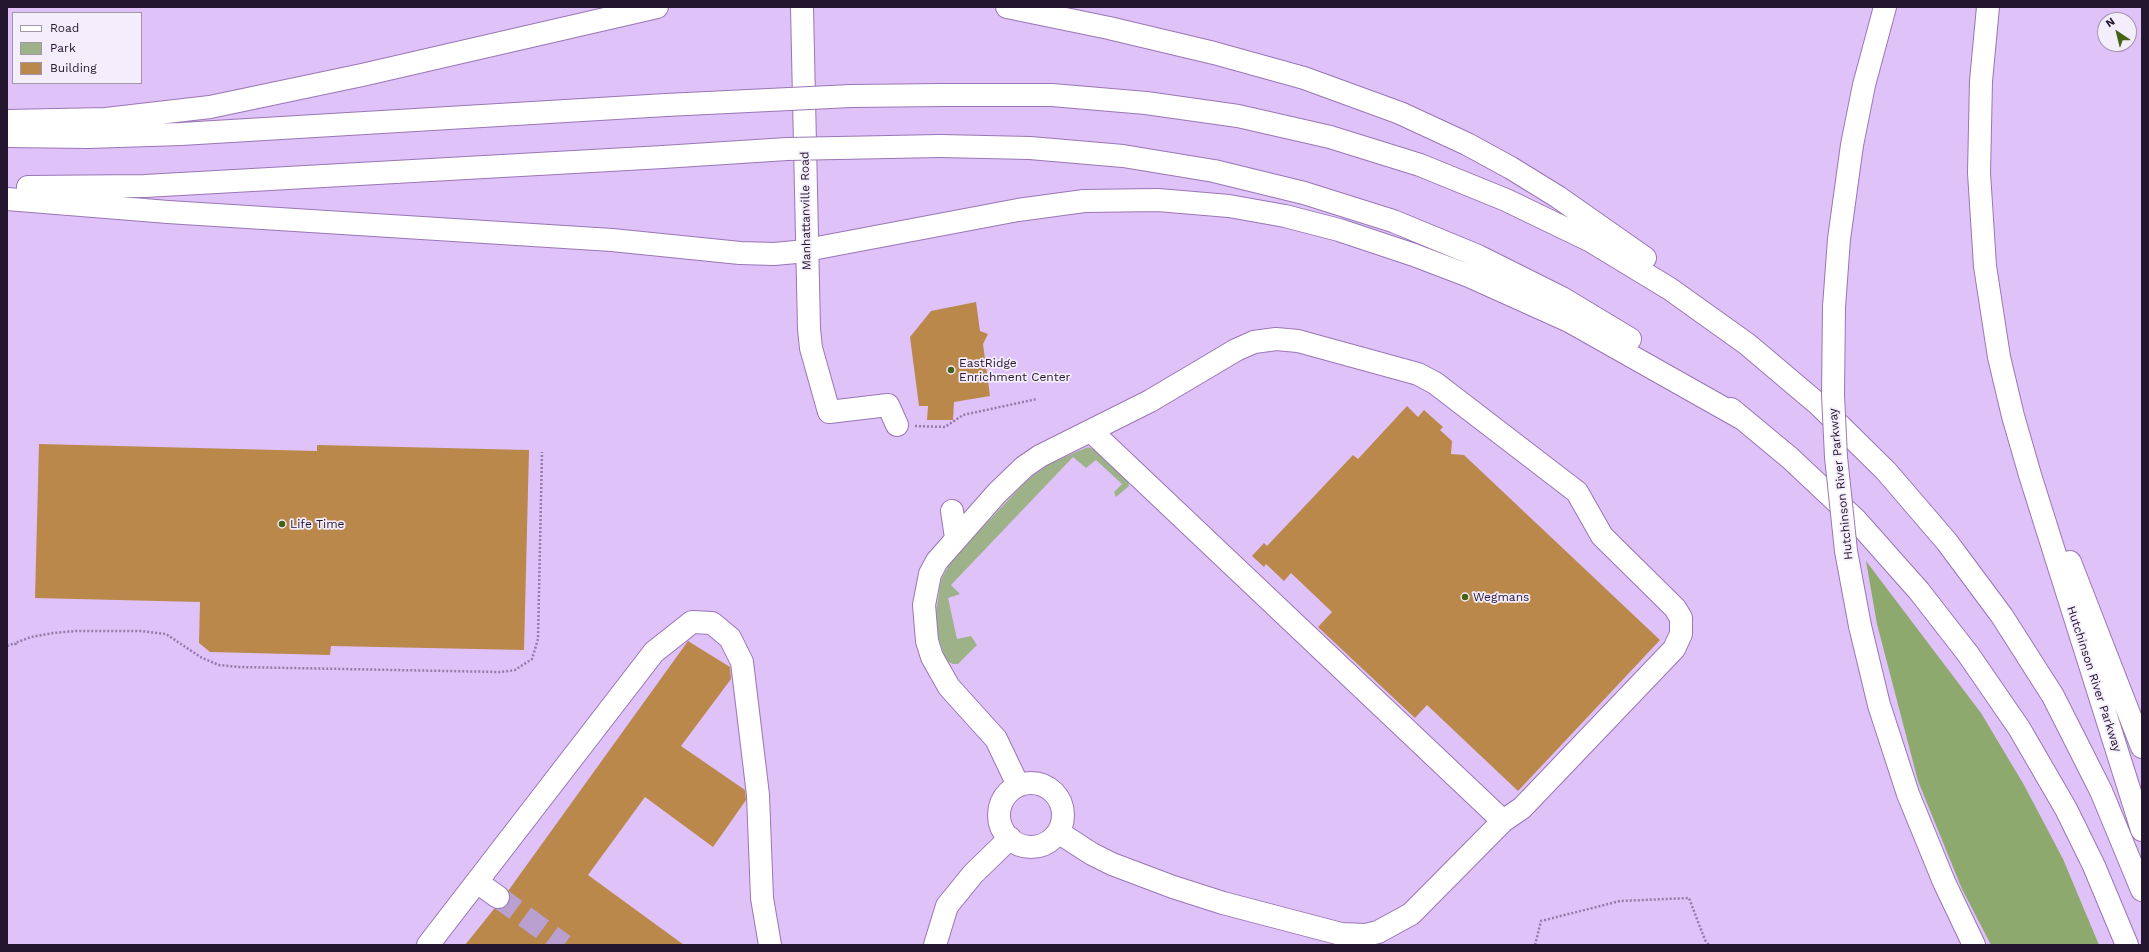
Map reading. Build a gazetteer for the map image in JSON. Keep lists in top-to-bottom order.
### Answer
{
  "streets": {
    "main road": ["Manhattanville Road", "Hutchinson River Parkway"]
  },
  "places": ["EastRidge Enrichment Center", "Life Time", "Wegmans"],
  "legend": ["Road", "Park", "Building"],
  "north": "top left"
}
